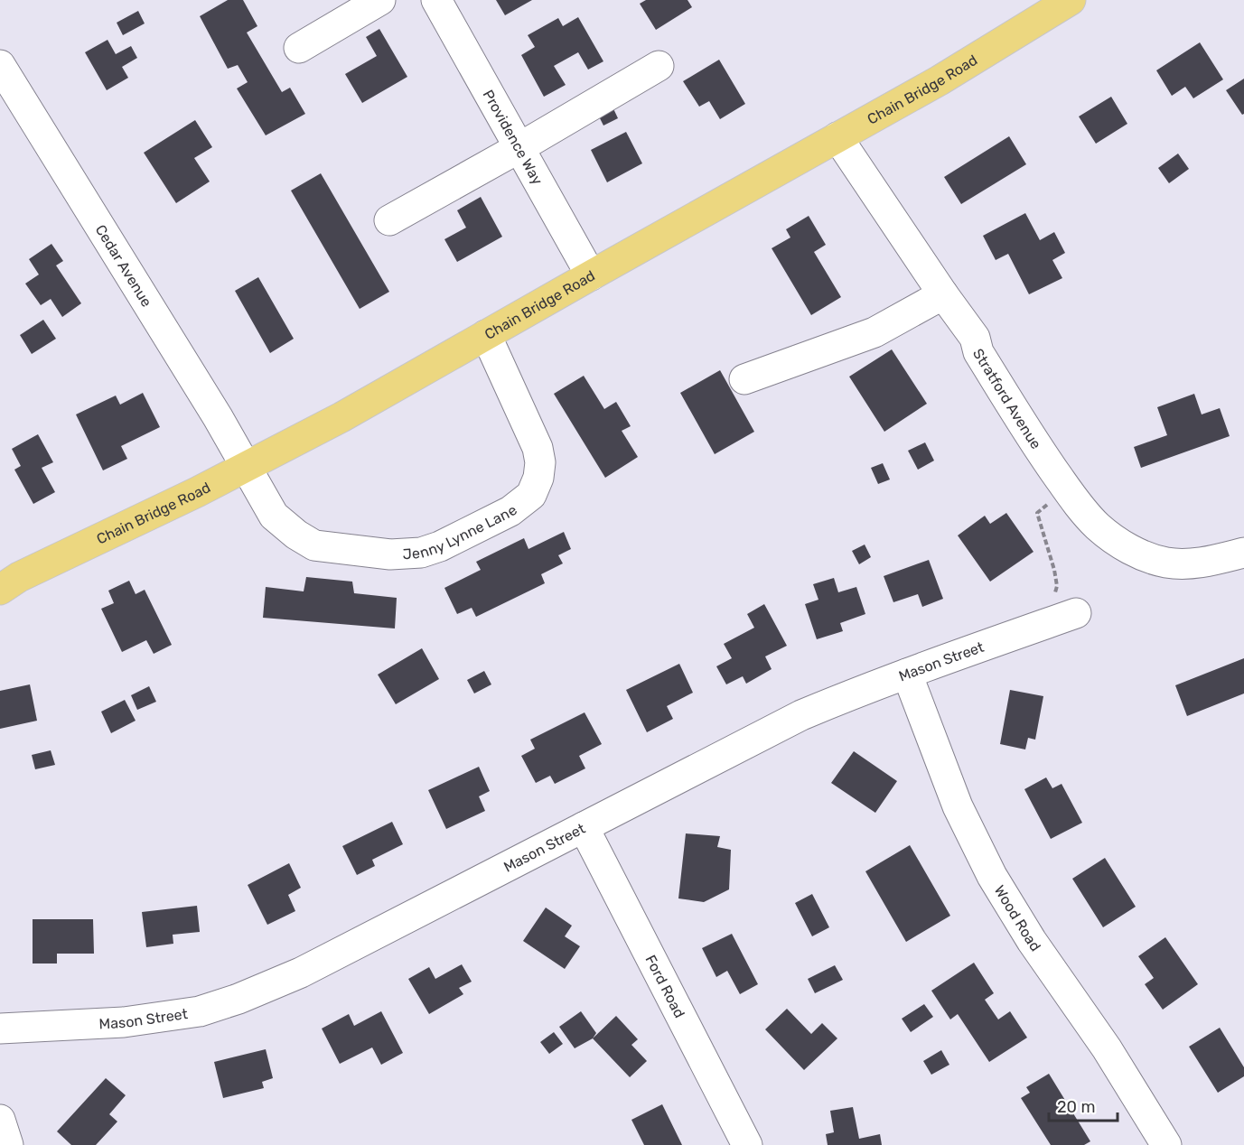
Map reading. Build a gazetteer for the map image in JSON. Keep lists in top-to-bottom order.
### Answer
{
  "streets": {
    "main road": ["Chain Bridge Road"],
    "street": [
      "Providence Way",
      "Cedar Avenue",
      "Stratford Avenue",
      "Jenny Lynne Lane",
      "Mason Street",
      "Wood Road",
      "Ford Road"
    ]
  },
  "crossings": [
    ["Chain Bridge Road", "Providence Way"],
    ["Chain Bridge Road", "Cedar Avenue"],
    ["Chain Bridge Road", "Stratford Avenue"],
    ["Chain Bridge Road", "Jenny Lynne Lane"],
    ["Cedar Avenue", "Jenny Lynne Lane"],
    ["Mason Street", "Wood Road"],
    ["Mason Street", "Ford Road"]
  ],
  "scale_bar": "20 m"
}
